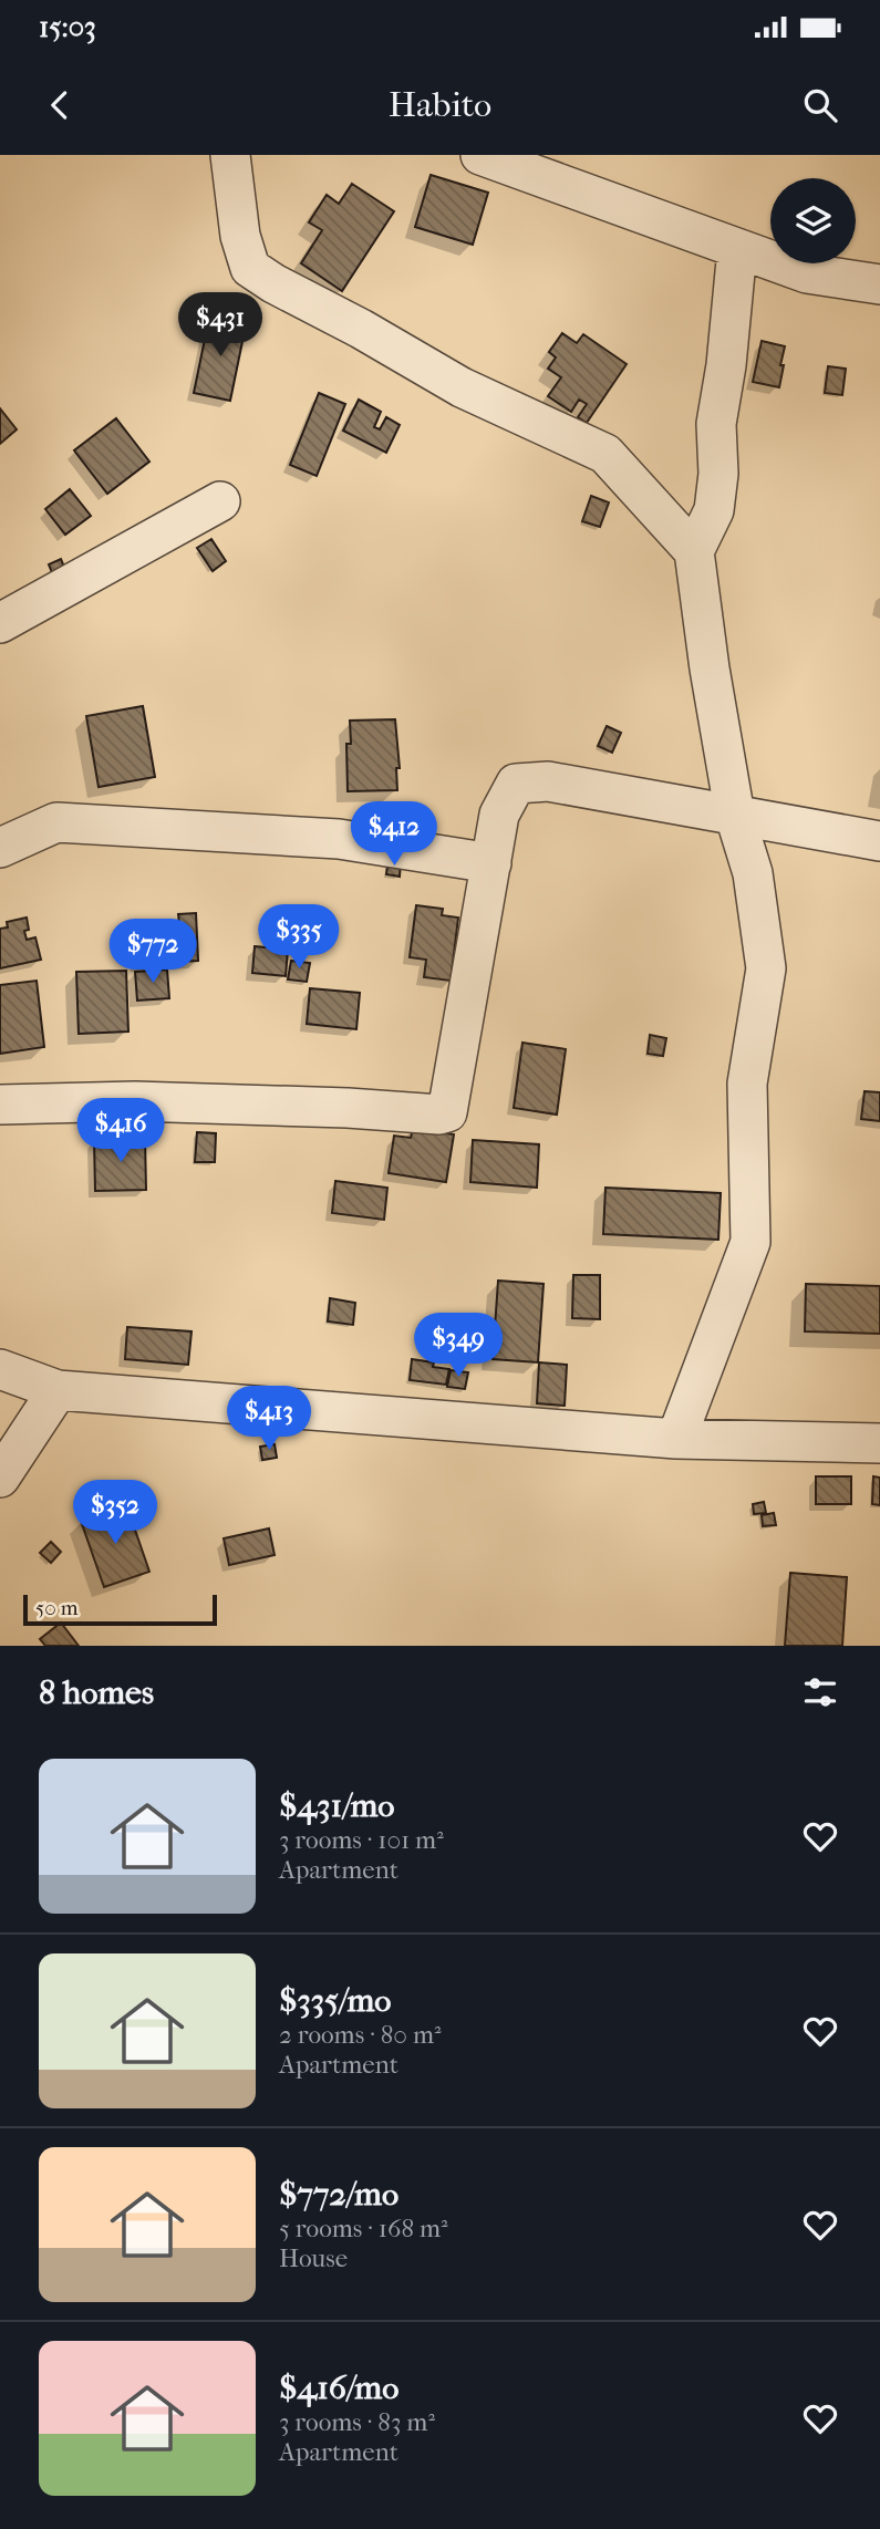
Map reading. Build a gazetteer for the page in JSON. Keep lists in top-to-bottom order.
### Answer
{
  "scale_bar": "50 m",
  "page": {
    "status": "15:03",
    "header": "Habito",
    "price": [
      "$431",
      "$412",
      "$335",
      "$772",
      "$416",
      "$349",
      "$413",
      "$352"
    ],
    "scale": "50 m",
    "heading": "8 homes",
    "list": [
      {
        "name": "$431/mo",
        "note": "3 rooms · 101 m² · Apartment"
      },
      {
        "name": "$335/mo",
        "note": "2 rooms · 80 m² · Apartment"
      },
      {
        "name": "$772/mo",
        "note": "5 rooms · 168 m² · House"
      },
      {
        "name": "$416/mo",
        "note": "3 rooms · 83 m² · Apartment"
      }
    ]
  }
}
